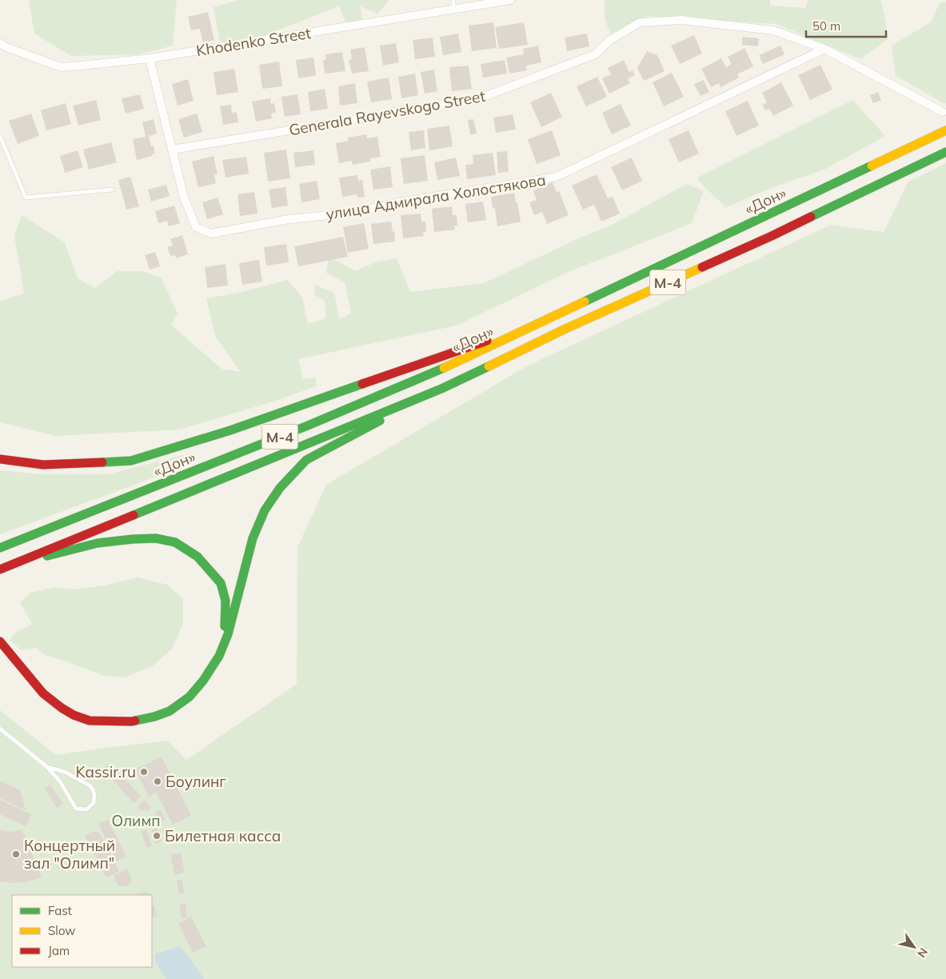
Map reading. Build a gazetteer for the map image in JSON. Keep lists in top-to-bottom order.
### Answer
{
  "streets": {
    "main road": ["«Дон»", "М-4"],
    "street": ["Khodenko Street", "Generala Rayevskogo Street", "улица Адмирала Холостякова"]
  },
  "crossings": [
    ["Khodenko Street", "улица Адмирала Холостякова"],
    ["Generala Rayevskogo Street", "улица Адмирала Холостякова"]
  ],
  "parks": ["Олимп"],
  "places": [
    "Kassir.ru",
    "Боулинг",
    "Билетная касса",
    "Концертный зал \"Олимп\""
  ],
  "legend": ["Fast", "Slow", "Jam"],
  "scale_bar": "50 m",
  "north": "bottom right"
}
